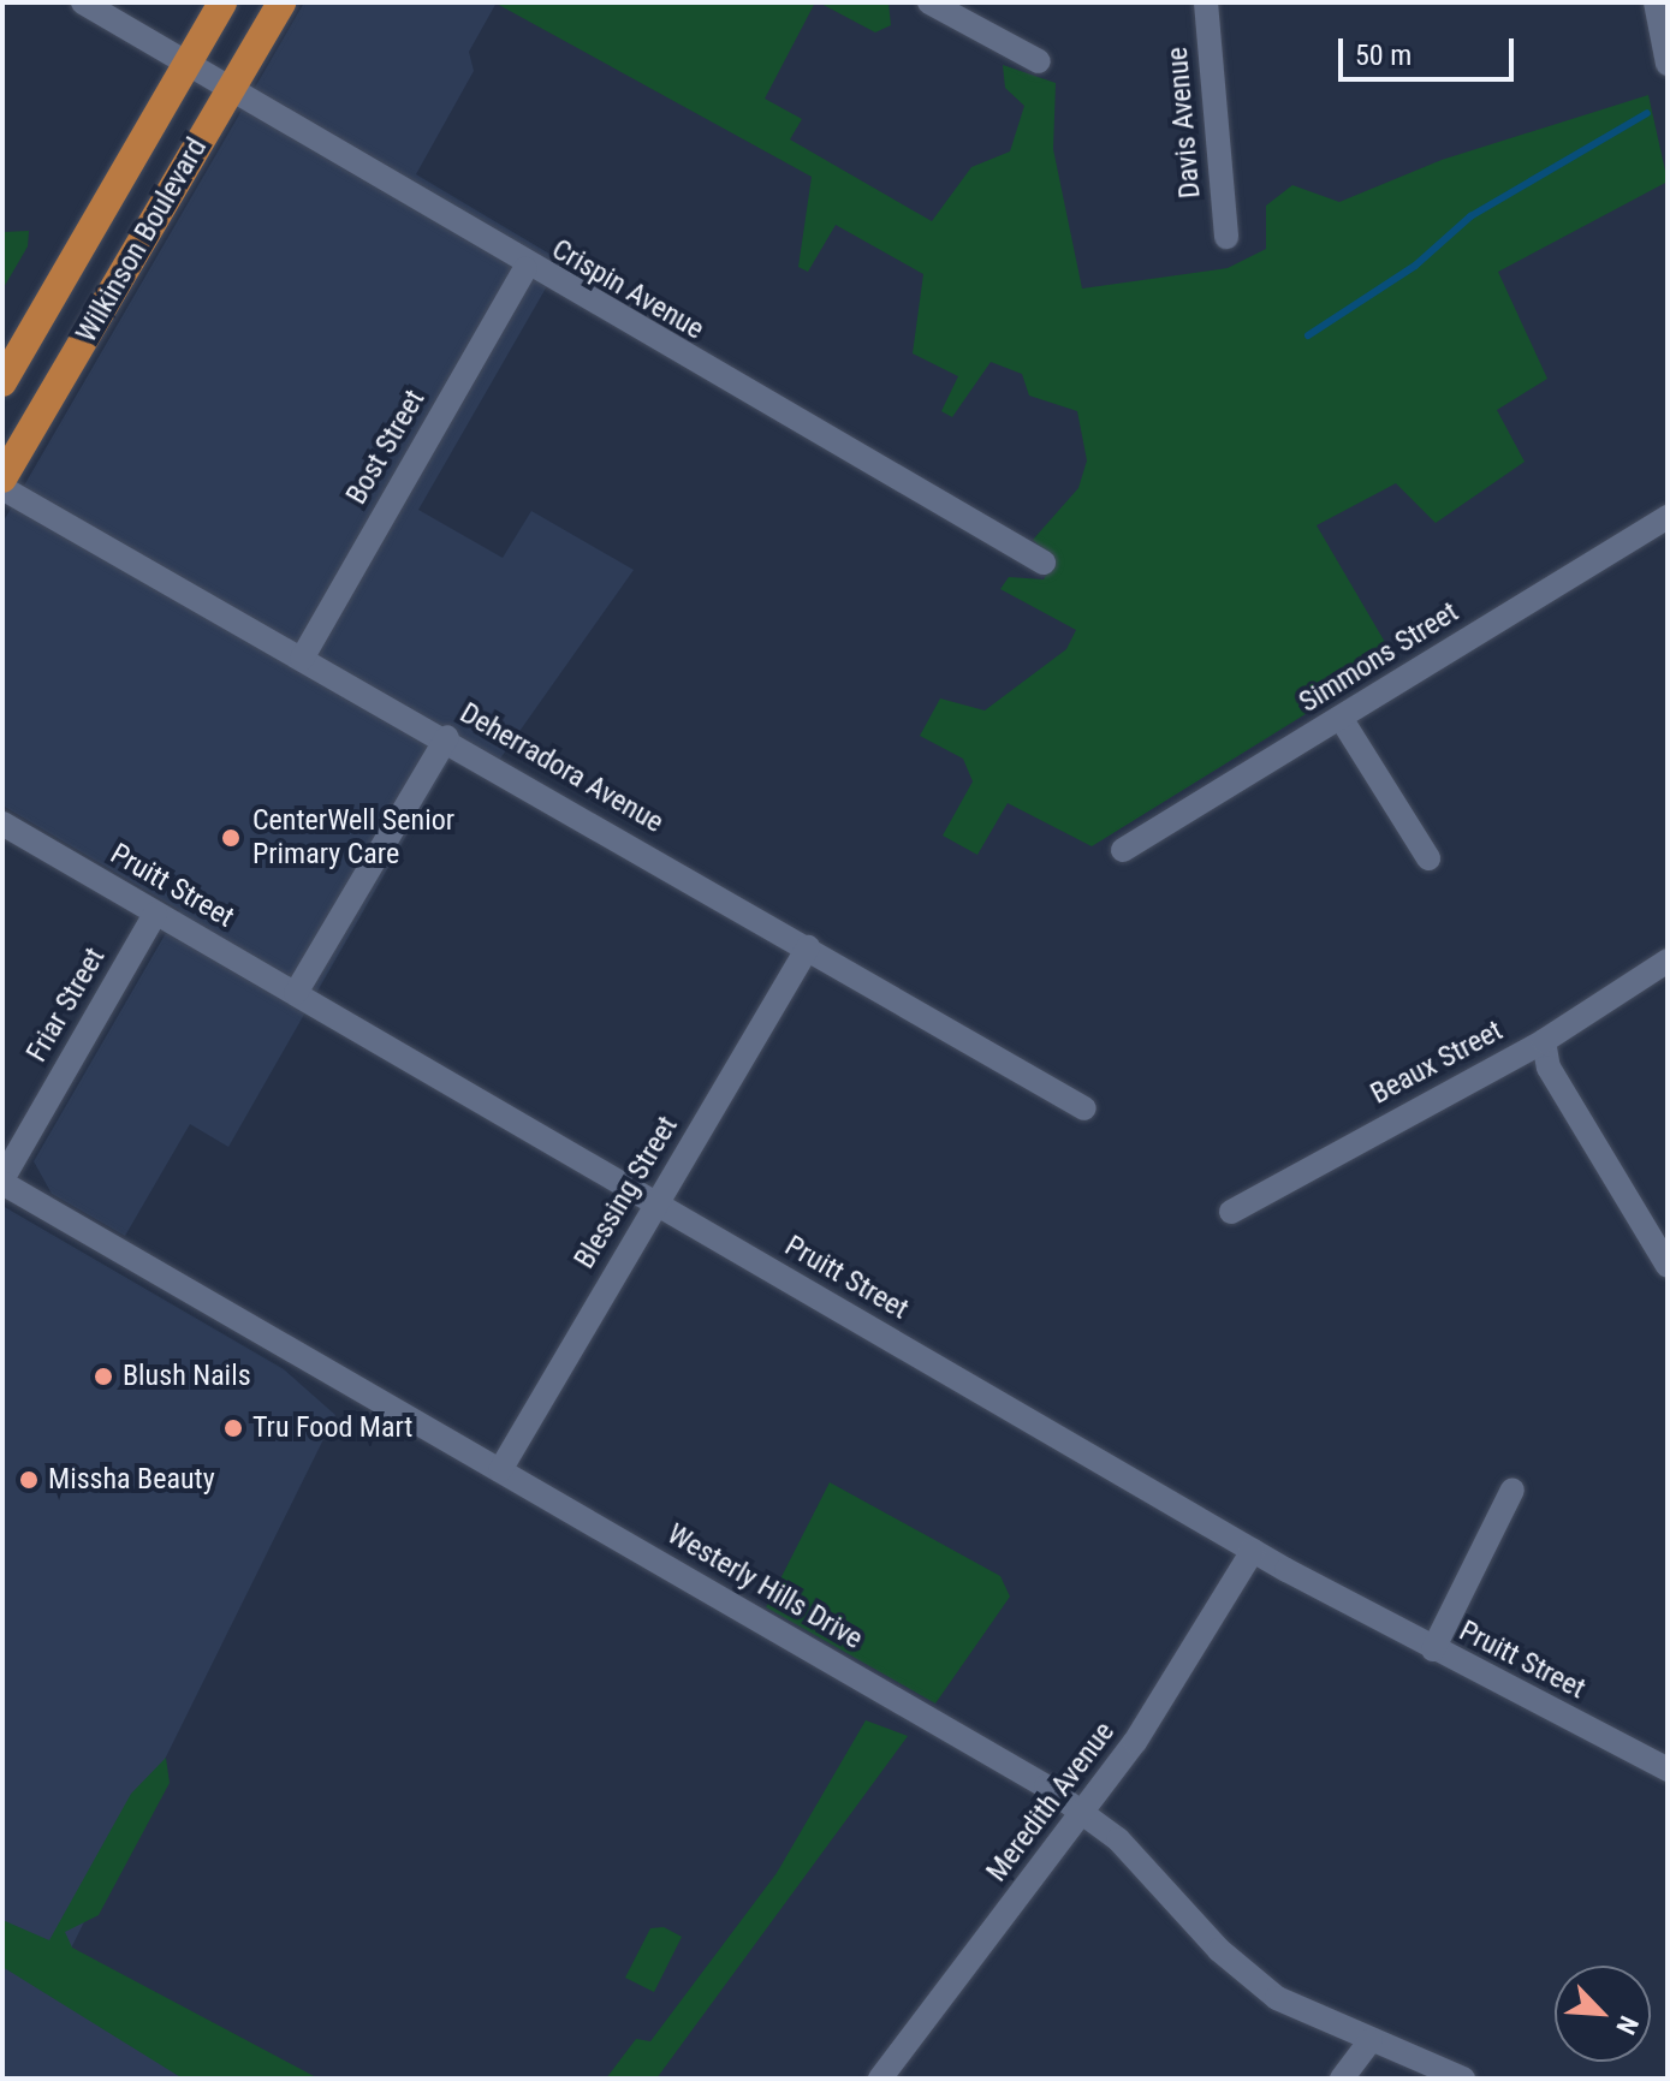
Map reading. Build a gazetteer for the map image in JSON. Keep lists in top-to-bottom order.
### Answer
{
  "streets": {
    "main road": ["Wilkinson Boulevard"],
    "street": [
      "Davis Avenue",
      "Crispin Avenue",
      "Bost Street",
      "Simmons Street",
      "Deherradora Avenue",
      "Pruitt Street",
      "Friar Street",
      "Beaux Street",
      "Blessing Street",
      "Westerly Hills Drive",
      "Meredith Avenue"
    ]
  },
  "crossings": [
    ["Wilkinson Boulevard", "Crispin Avenue"],
    ["Crispin Avenue", "Bost Street"],
    ["Bost Street", "Deherradora Avenue"],
    ["Deherradora Avenue", "Blessing Street"],
    ["Pruitt Street", "Friar Street"],
    ["Pruitt Street", "Blessing Street"],
    ["Pruitt Street", "Meredith Avenue"],
    ["Friar Street", "Westerly Hills Drive"],
    ["Blessing Street", "Westerly Hills Drive"],
    ["Westerly Hills Drive", "Meredith Avenue"]
  ],
  "places": [
    "CenterWell Senior Primary Care",
    "Blush Nails",
    "Tru Food Mart",
    "Missha Beauty"
  ],
  "scale_bar": "50 m",
  "north": "bottom right"
}
